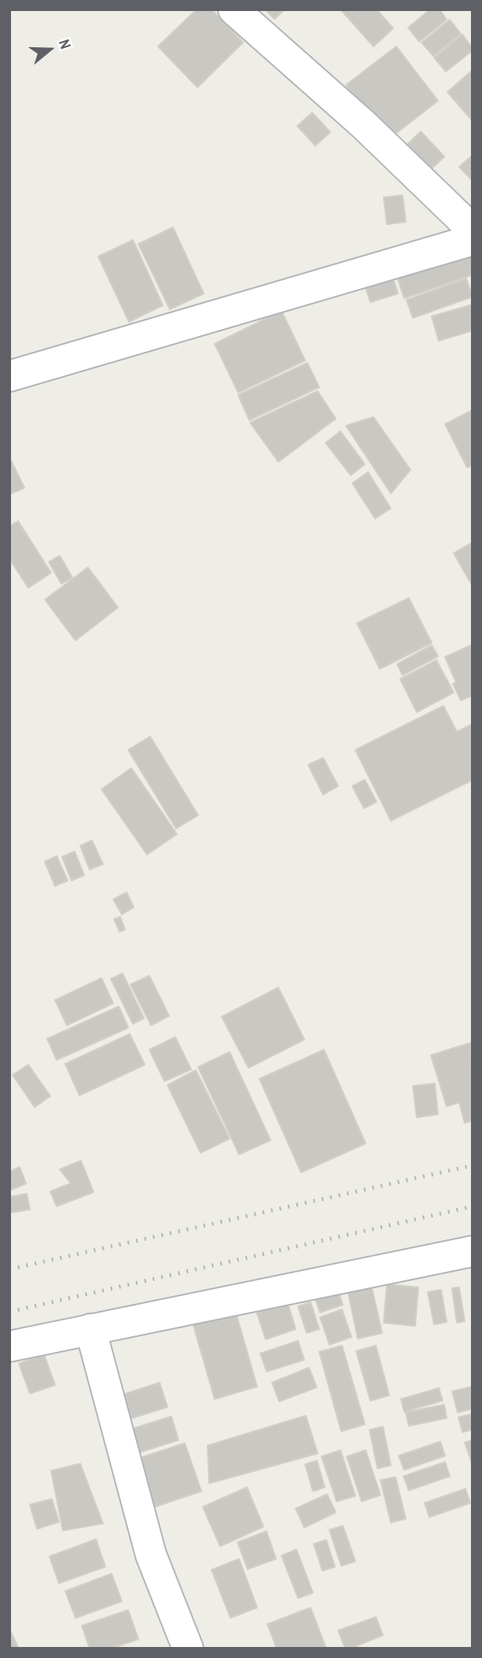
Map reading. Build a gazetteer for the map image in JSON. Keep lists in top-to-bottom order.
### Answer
{
  "north": "right"
}
